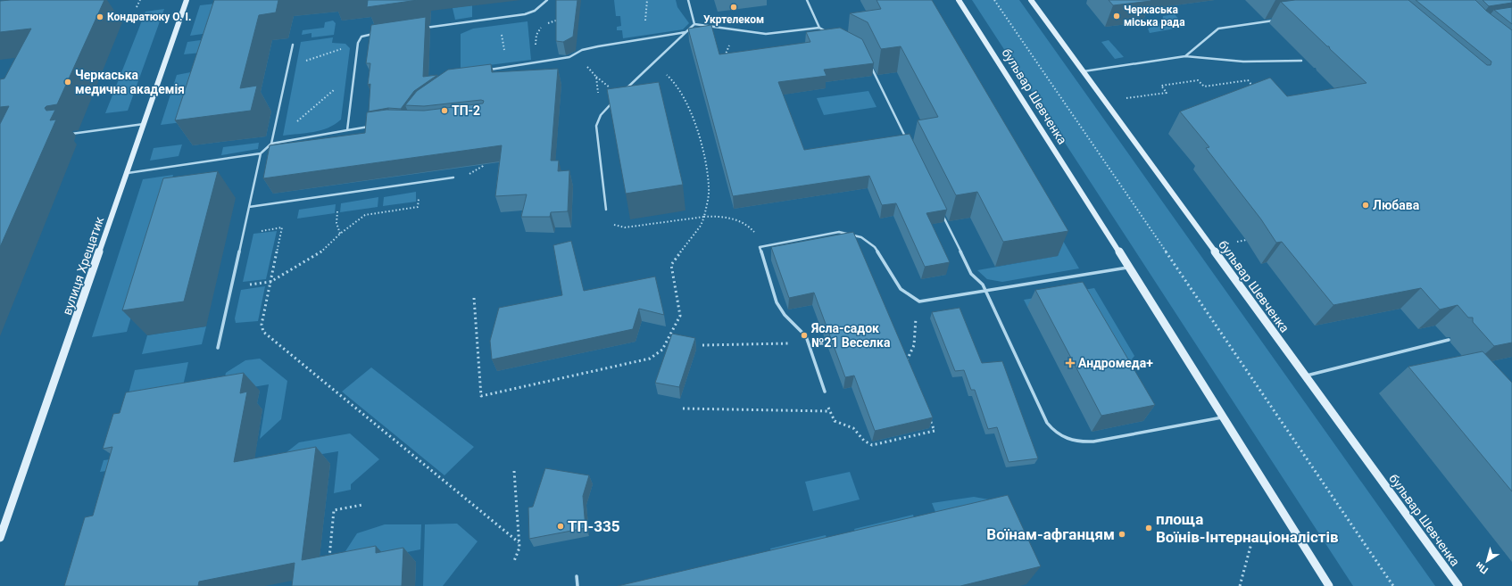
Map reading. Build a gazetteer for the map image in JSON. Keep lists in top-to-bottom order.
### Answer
{
  "streets": {
    "main road": ["бульвар Шевченка", "вулиця Хрещатик"]
  },
  "places": {
    "other": [
      "Укртелеком",
      "Черкаська міська рада",
      "Кондратюку О. І.",
      "Черкаська медична академія",
      "ТП-2",
      "Любава",
      "Ясла-садок №21 Веселка",
      "ТП-335",
      "площа Воїнів-Інтернаціоналістів",
      "Воїнам-афганцям"
    ],
    "health": ["Андромеда+"]
  },
  "north": "bottom left"
}
